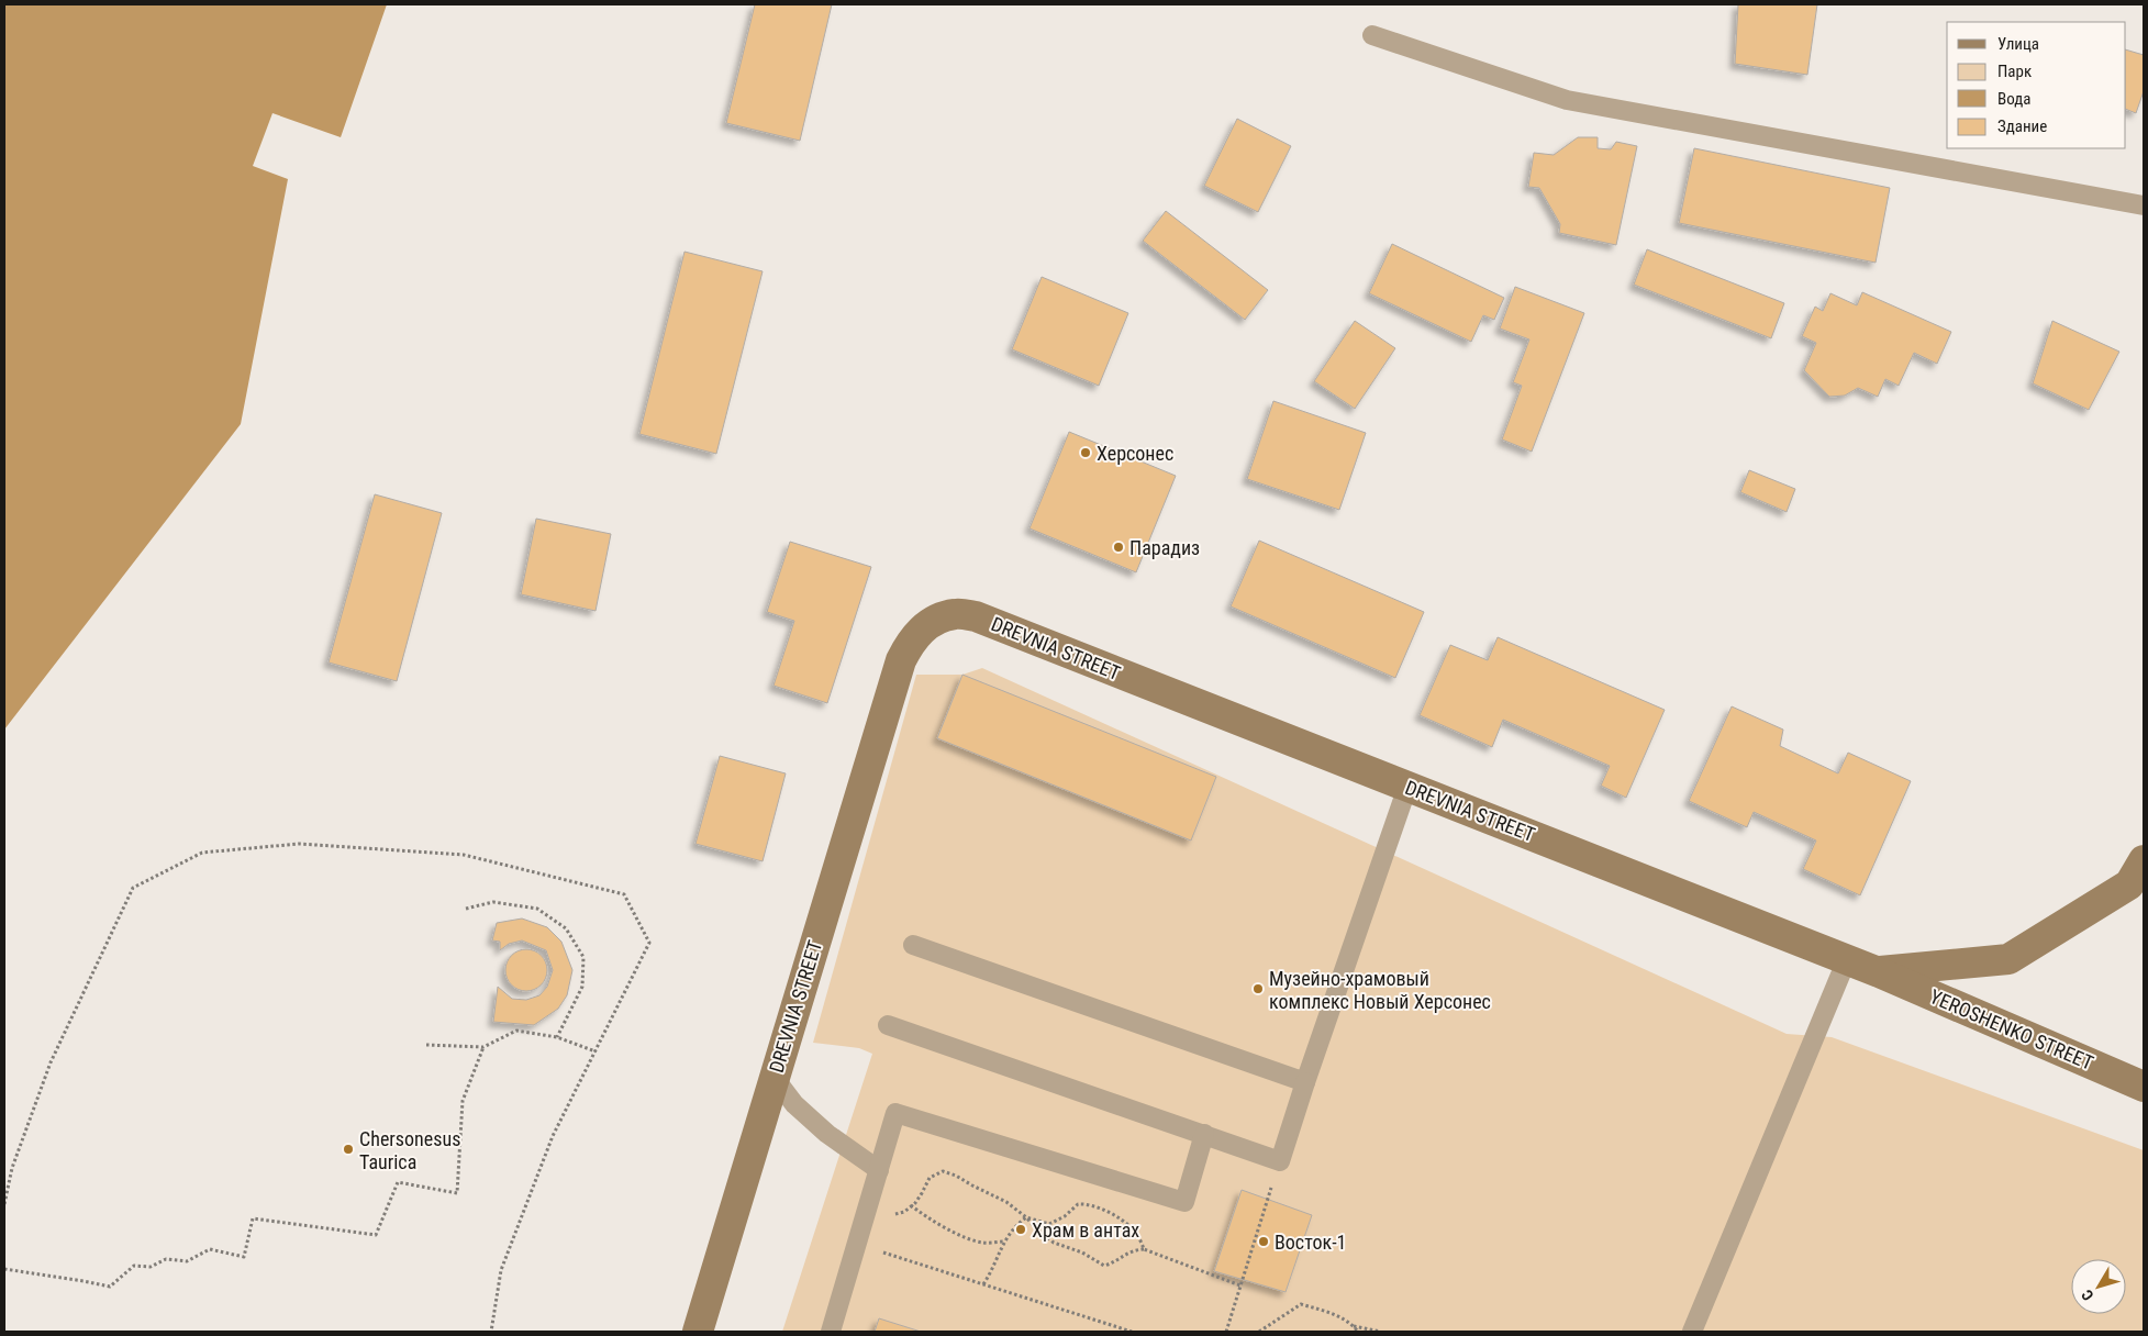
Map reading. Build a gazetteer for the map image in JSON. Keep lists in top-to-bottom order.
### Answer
{
  "streets": {
    "main road": ["DREVNIA STREET", "YEROSHENKO STREET"]
  },
  "crossings": [
    ["DREVNIA STREET", "YEROSHENKO STREET"]
  ],
  "places": [
    "Херсонес",
    "Парадиз",
    "Музейно-храмовый комплекс Новый Херсонес",
    "Chersonesus Taurica",
    "Храм в антах",
    "Восток-1"
  ],
  "legend": [
    "Улица",
    "Парк",
    "Вода",
    "Здание"
  ],
  "north": "bottom left"
}
